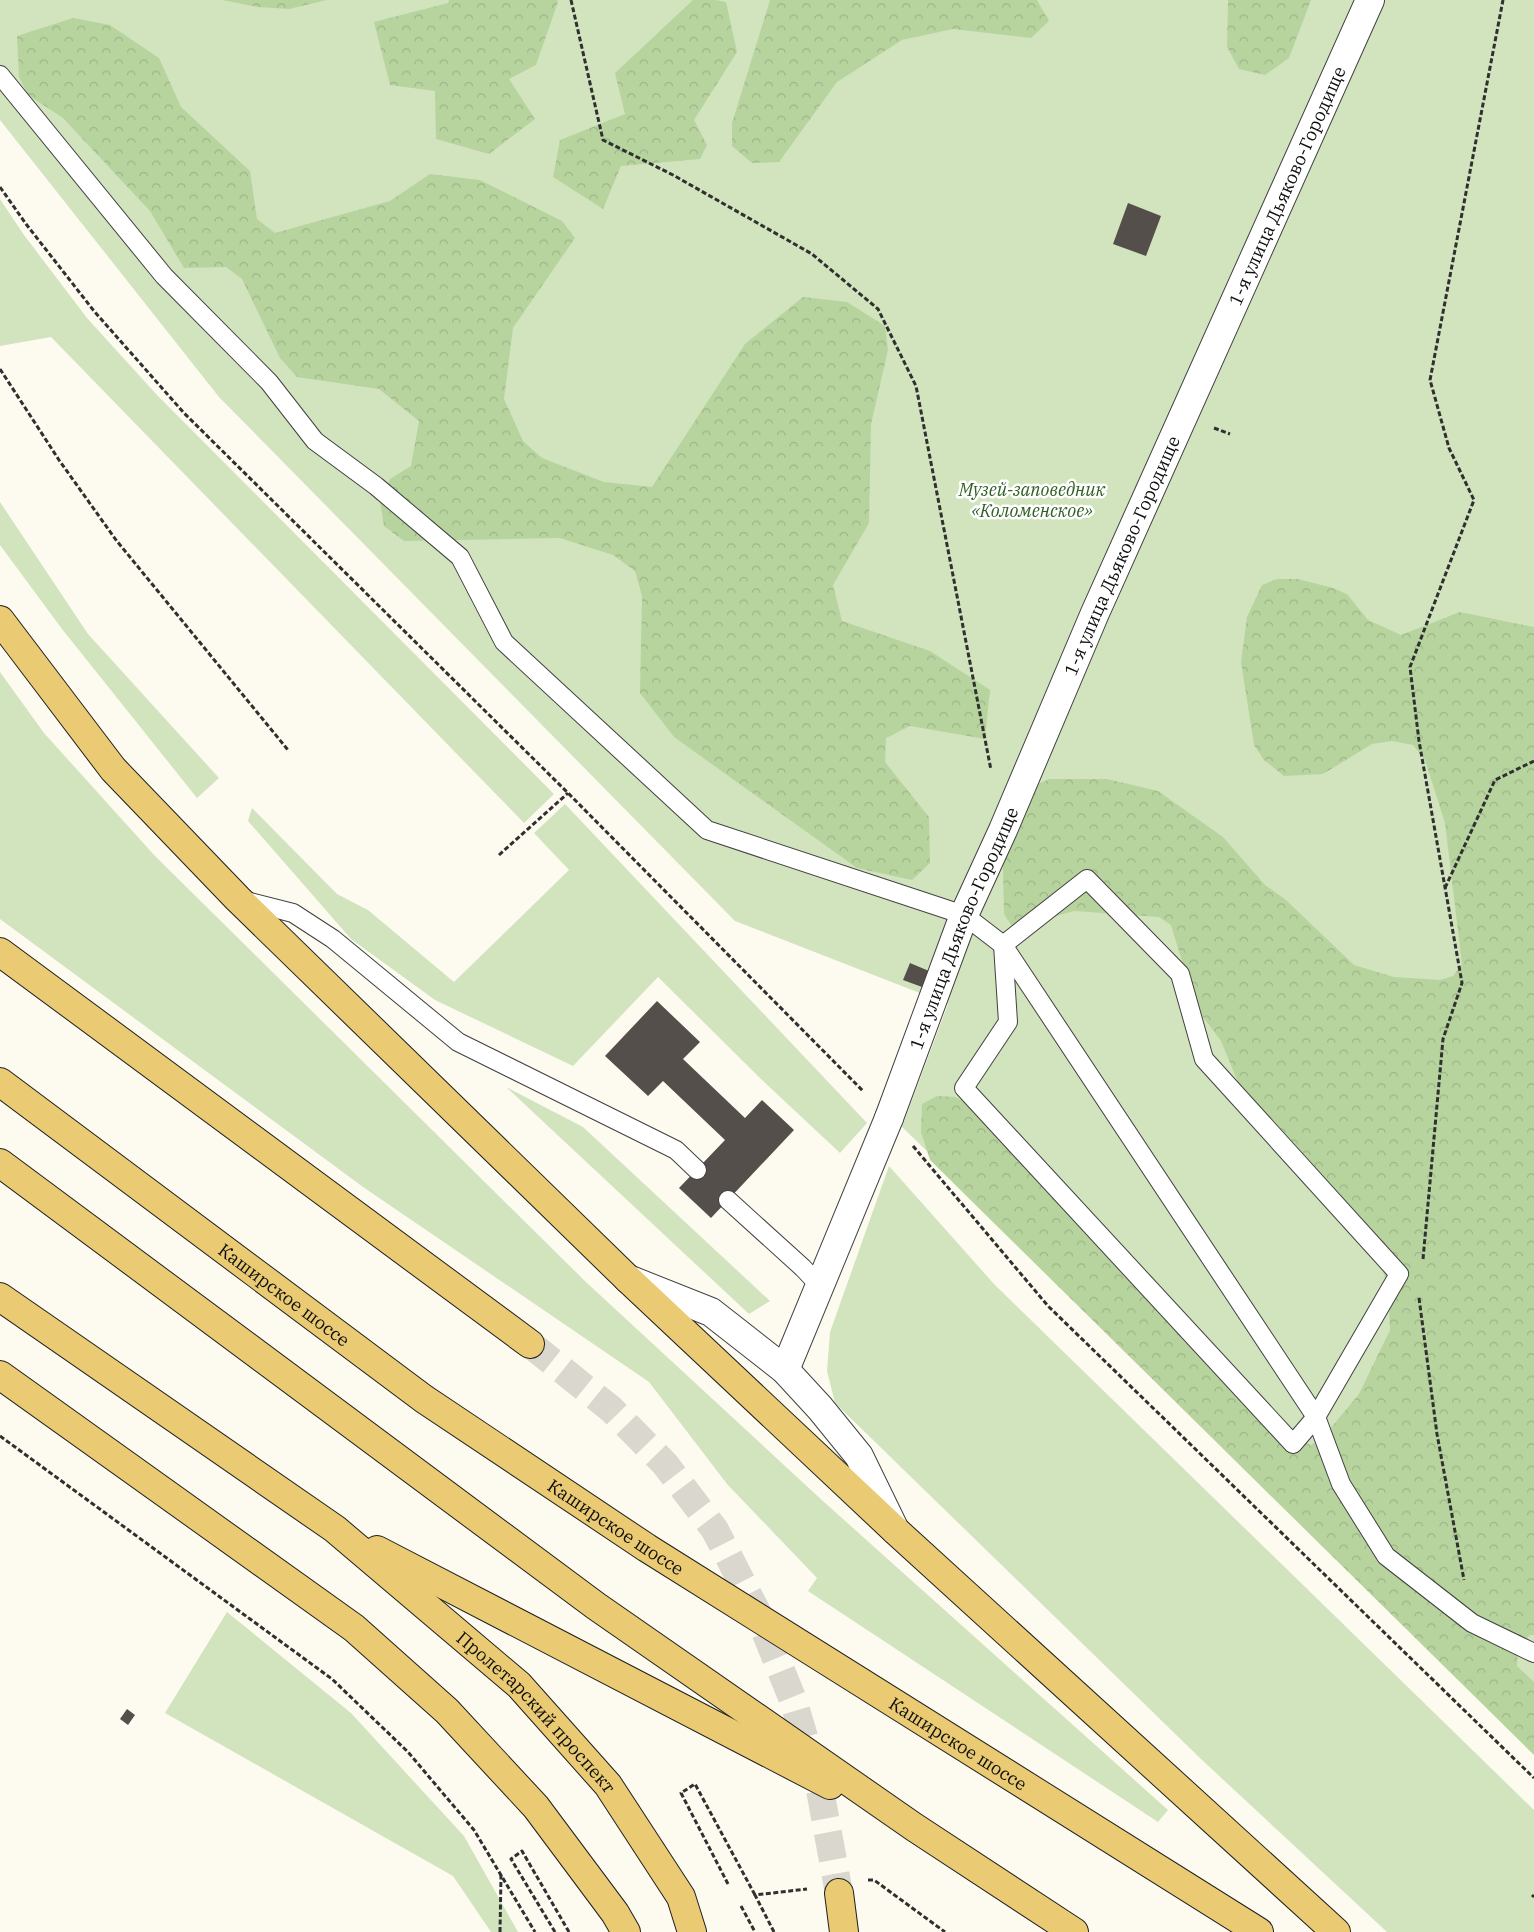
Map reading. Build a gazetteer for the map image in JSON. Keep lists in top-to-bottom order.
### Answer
{
  "streets": {
    "main road": ["Каширское шоссе", "Пролетарский проспект"],
    "street": ["1-я улица Дьяково-Городище"]
  },
  "parks": ["Музей-заповедник «Коломенское»"]
}
